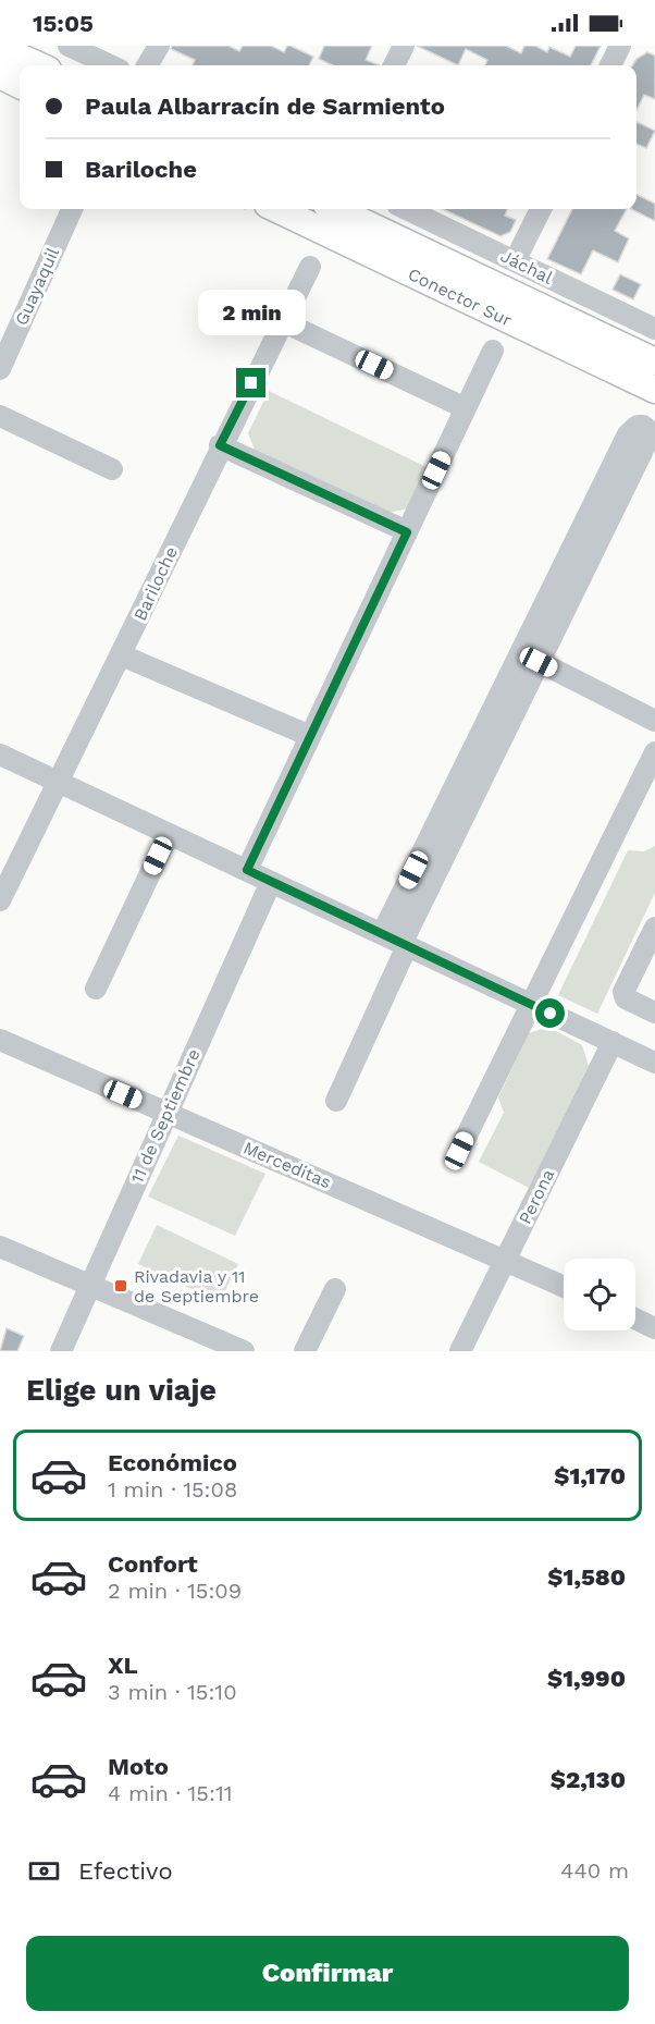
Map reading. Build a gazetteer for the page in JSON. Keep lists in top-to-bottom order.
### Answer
{
  "streets": {
    "main road": ["Conector Sur"],
    "street": [
      "Jáchal",
      "Guayaquil",
      "Bariloche",
      "11 de Septiembre",
      "Merceditas",
      "Perona"
    ]
  },
  "crossings": [
    ["11 de Septiembre", "Merceditas"],
    ["Merceditas", "Perona"]
  ],
  "places": {
    "transit": ["Rivadavia y 11 de Septiembre"]
  },
  "page": {
    "status": "15:05",
    "banner": ["Paula Albarracín de Sarmiento", "Bariloche"],
    "bubble": "2 min",
    "heading": "Elige un viaje",
    "list": [
      {
        "name": "Económico",
        "note": "1 min · 15:08",
        "value": "$1,170"
      },
      {
        "name": "Confort",
        "note": "2 min · 15:09",
        "value": "$1,580"
      },
      {
        "name": "XL",
        "note": "3 min · 15:10",
        "value": "$1,990"
      },
      {
        "name": "Moto",
        "note": "4 min · 15:11",
        "value": "$2,130"
      }
    ],
    "pay": ["Efectivo", "440 m"],
    "buttons": "Confirmar"
  }
}
